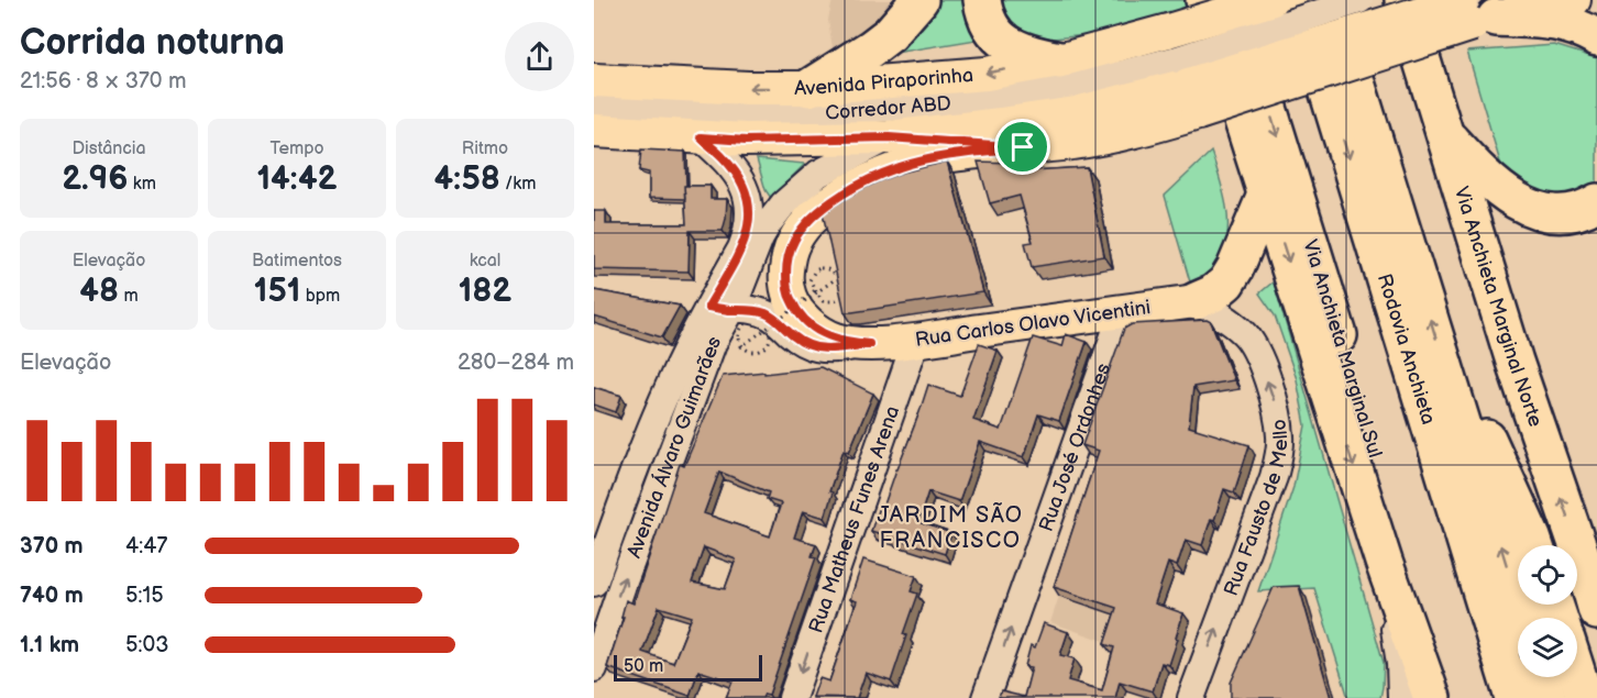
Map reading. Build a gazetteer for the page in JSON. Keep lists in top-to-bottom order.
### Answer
{
  "streets": {
    "highway": ["Via Anchieta Marginal Norte", "Via Anchieta Marginal Sul", "Rodovia Anchieta"],
    "main road": ["Avenida Piraporinha", "Rua Carlos Olavo Vicentini"],
    "street": [
      "Corredor ABD",
      "Avenida Álvaro Guimarães",
      "Rua José Ordonhes",
      "Rua Fausto de Mello",
      "Rua Matheus Funes Arena"
    ]
  },
  "crossings": [
    ["Avenida Piraporinha", "Corredor ABD"],
    ["Rua Carlos Olavo Vicentini", "Avenida Álvaro Guimarães"],
    ["Rua Carlos Olavo Vicentini", "Rua José Ordonhes"],
    ["Rua Carlos Olavo Vicentini", "Rua Fausto de Mello"],
    ["Rua Carlos Olavo Vicentini", "Rua Matheus Funes Arena"]
  ],
  "one_way": ["Rua José Ordonhes", "Rua Matheus Funes Arena"],
  "districts": ["JARDIM SÃO FRANCISCO"],
  "scale_bar": "50 m",
  "page": {
    "heading": ["Corrida noturna", "21:56 · 8 × 370 m"],
    "stats": [
      ["Distância", "2.96 km"],
      ["Tempo", "14:42"],
      ["Ritmo", "4:58 /km"],
      ["Elevação", "48 m"],
      ["Batimentos", "151 bpm"],
      ["kcal", "182"]
    ],
    "chart": ["Elevação", "280–284 m"],
    "list": [
      {
        "name": "370 m",
        "note": "4:47"
      },
      {
        "name": "740 m",
        "note": "5:15"
      },
      {
        "name": "1.1 km",
        "note": "5:03"
      }
    ],
    "scale": "50 m"
  }
}
